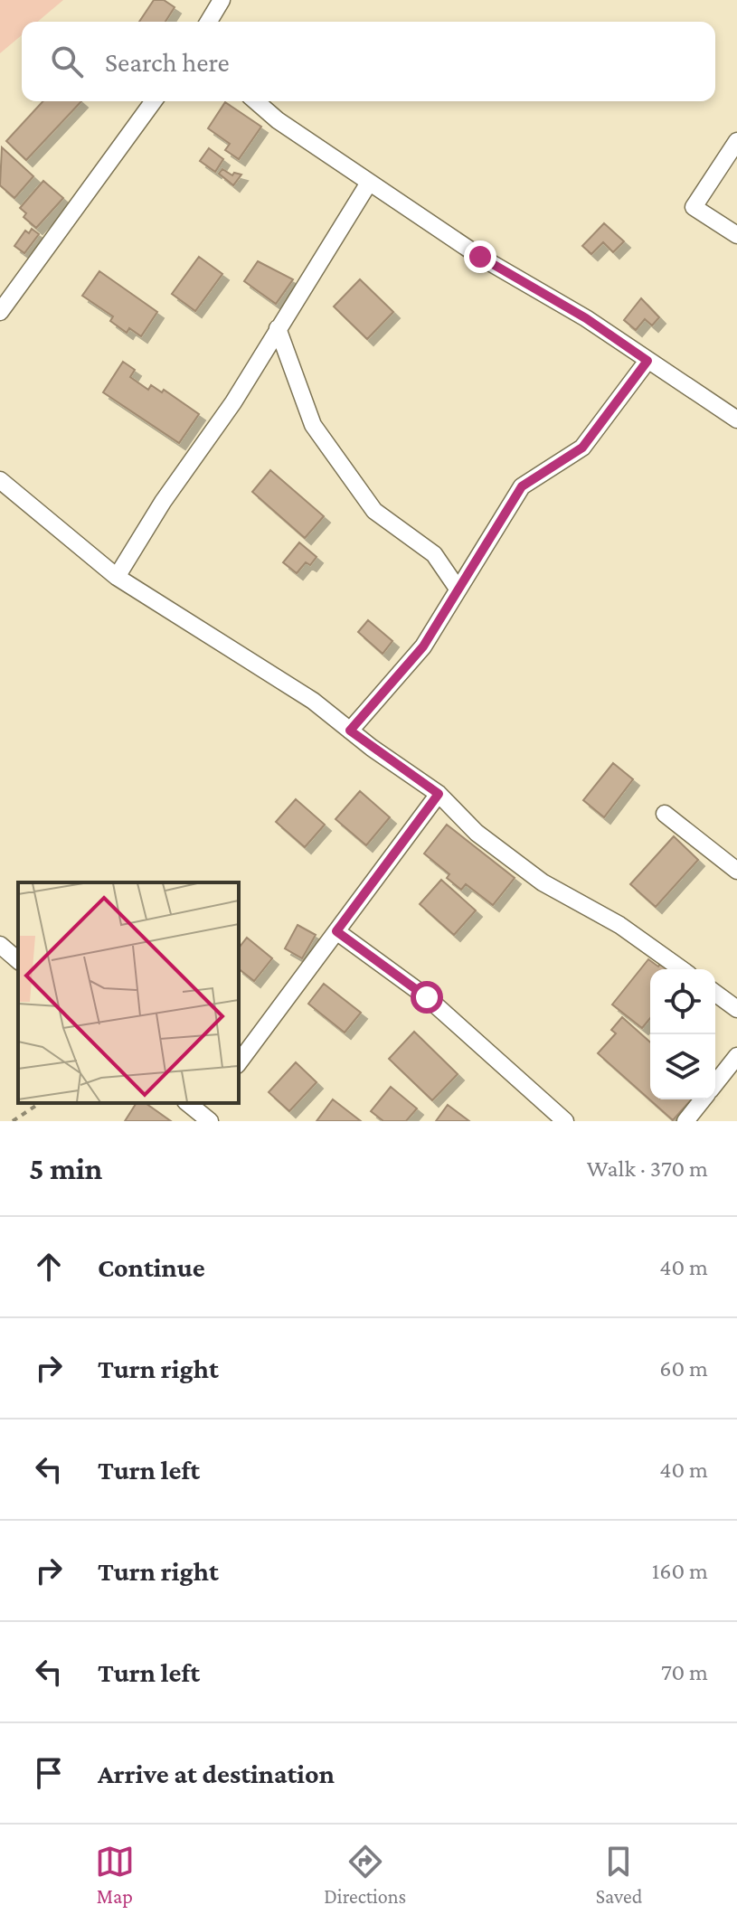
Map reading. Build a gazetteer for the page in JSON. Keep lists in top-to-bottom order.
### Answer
{
  "page": {
    "search": "Search here",
    "heading": ["5 min", "Walk · 370 m"],
    "list": [
      ["Continue", "40 m"],
      ["Turn right", "60 m"],
      ["Turn left", "40 m"],
      ["Turn right", "160 m"],
      ["Turn left", "70 m"],
      "Arrive at destination"
    ],
    "nav": ["Map", "Directions", "Saved"]
  }
}
